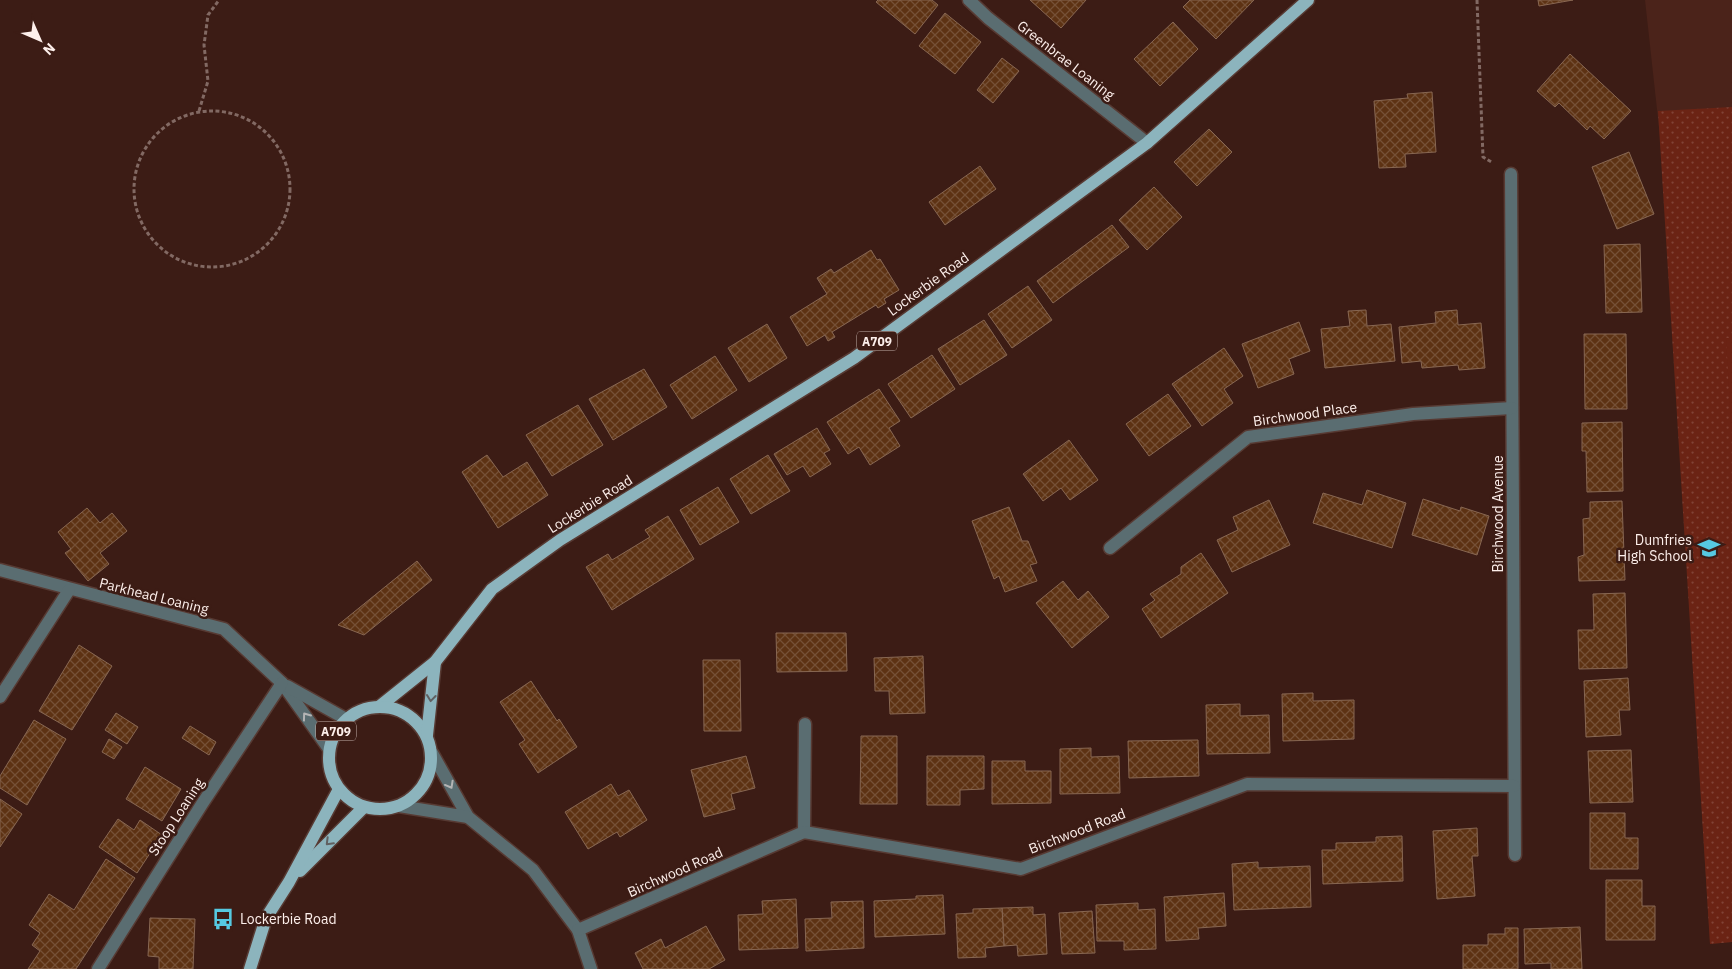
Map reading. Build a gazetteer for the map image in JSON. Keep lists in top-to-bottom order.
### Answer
{
  "streets": {
    "main road": ["Lockerbie Road", "A709"],
    "street": [
      "Greenbrae Loaning",
      "Birchwood Place",
      "Birchwood Avenue",
      "Parkhead Loaning",
      "Stoop Loaning",
      "Birchwood Road"
    ]
  },
  "crossings": [
    ["Greenbrae Loaning", "Lockerbie Road"],
    ["Lockerbie Road", "A709"],
    ["Lockerbie Road", "Parkhead Loaning"],
    ["A709", "Parkhead Loaning"],
    ["Birchwood Place", "Birchwood Avenue"],
    ["Birchwood Avenue", "Birchwood Road"],
    ["Parkhead Loaning", "Stoop Loaning"]
  ],
  "places": {
    "school or university": ["Dumfries High School"],
    "bus stop": ["Lockerbie Road"]
  },
  "north": "bottom right"
}
